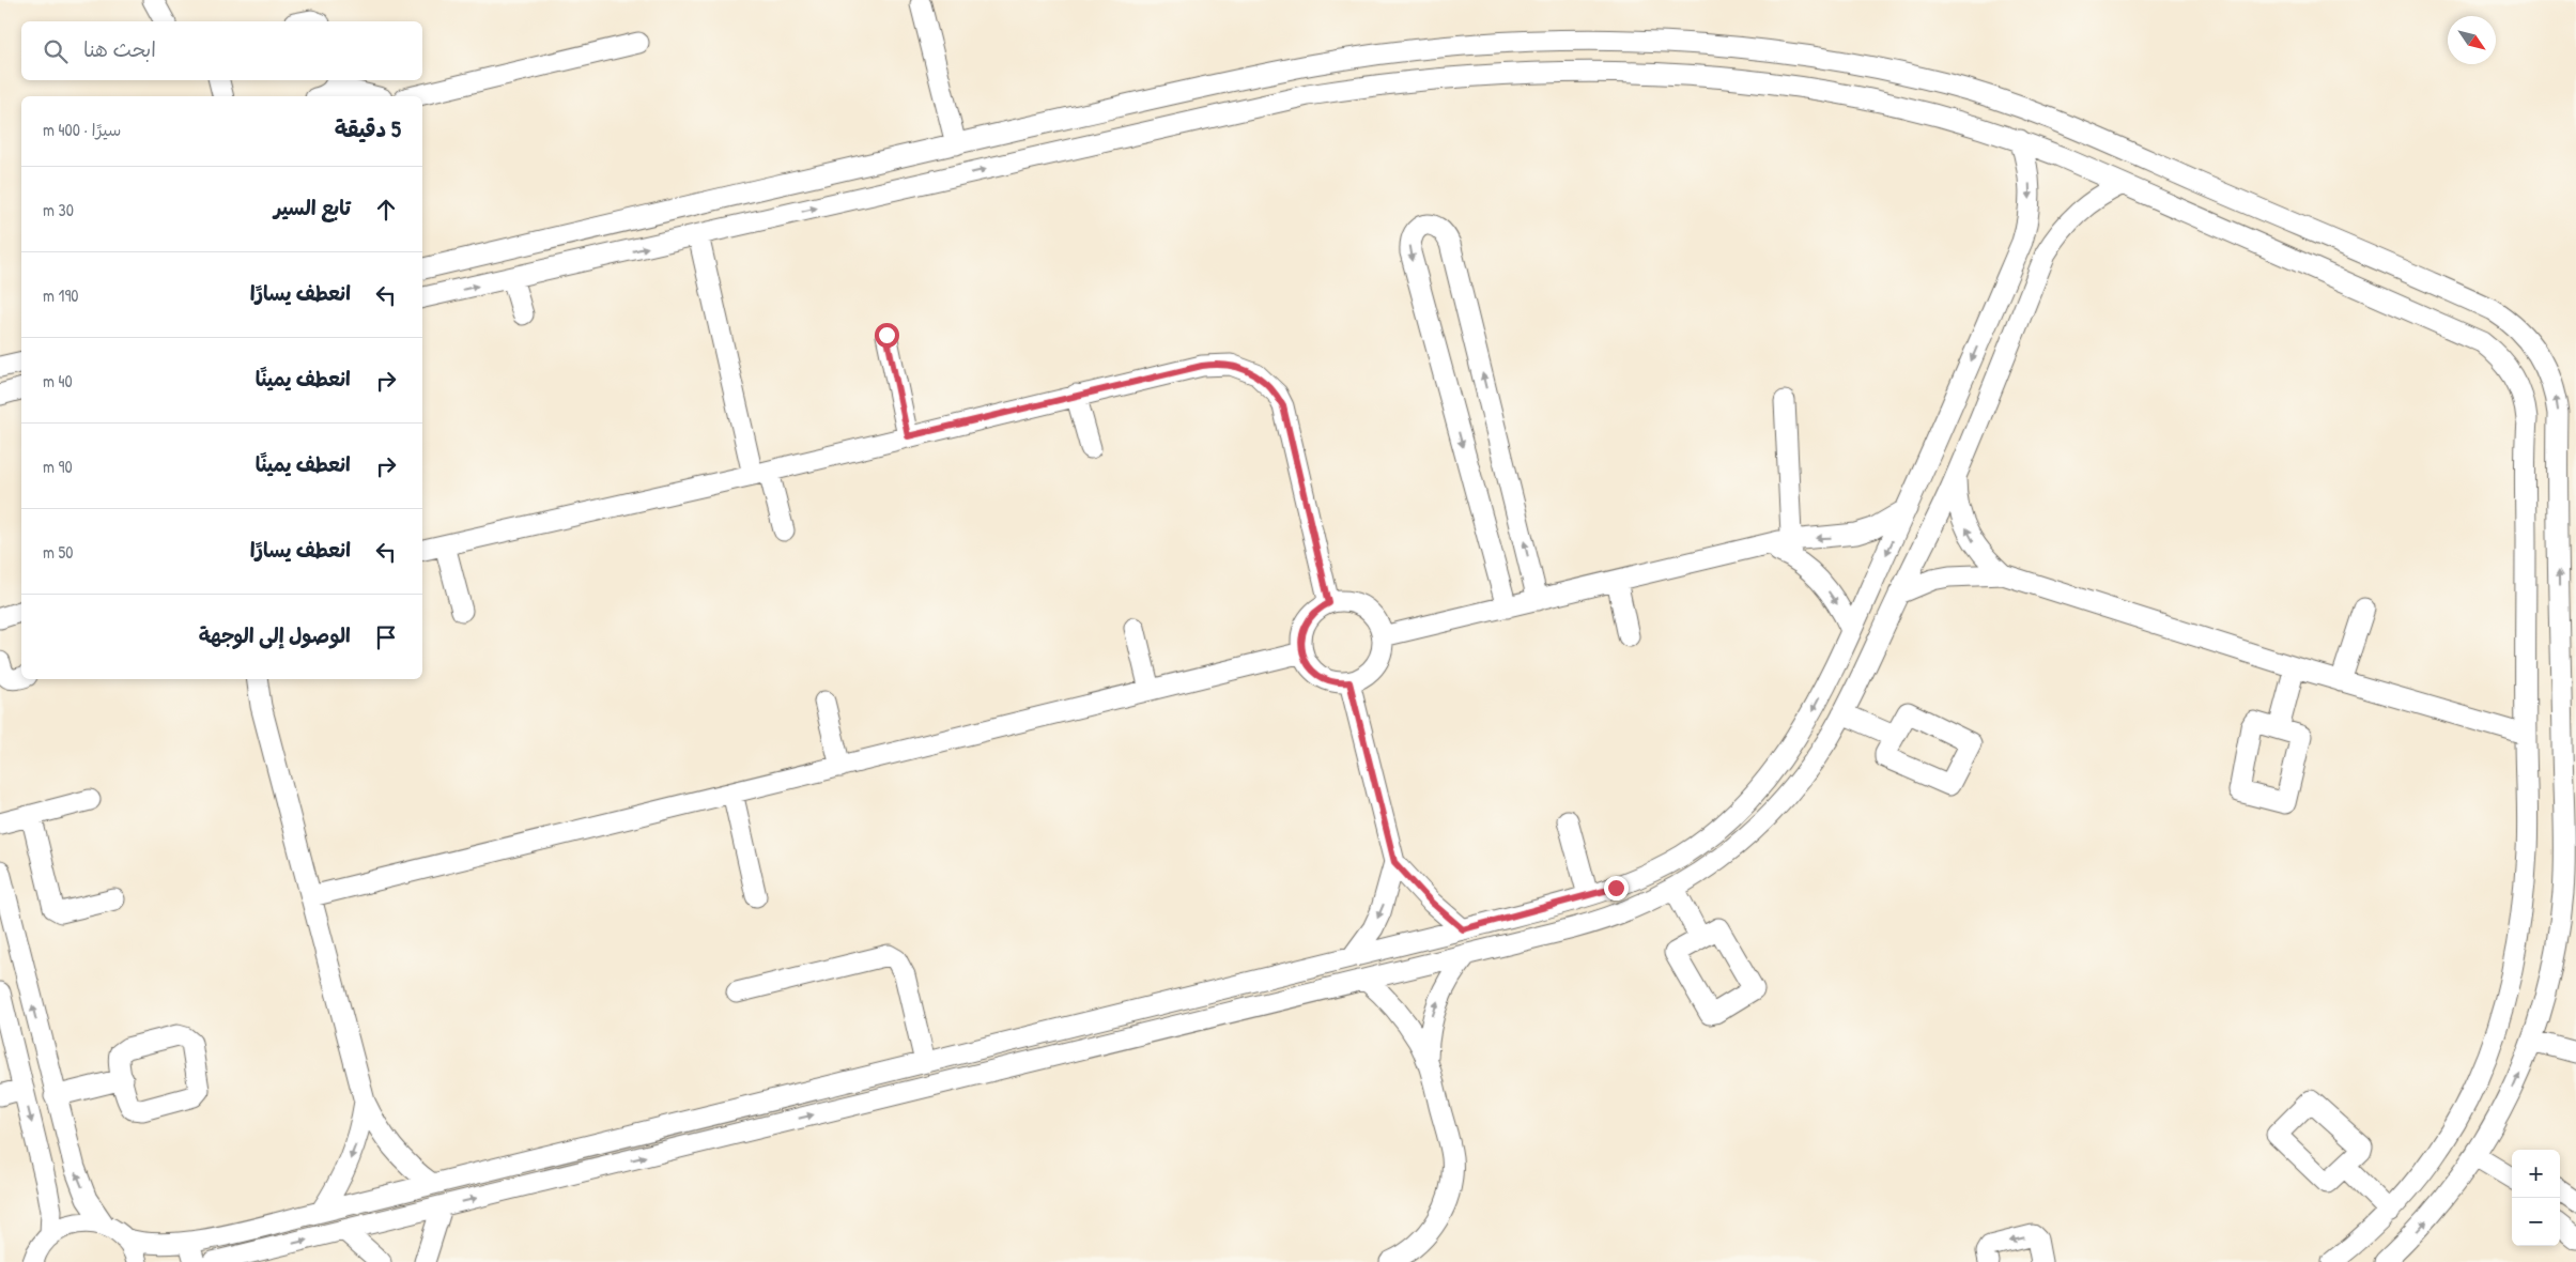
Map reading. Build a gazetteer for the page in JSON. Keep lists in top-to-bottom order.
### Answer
{
  "north": "bottom right",
  "page": {
    "search": "ابحث هنا",
    "heading": ["5 دقيقة", "سيرًا · 400 m"],
    "list": [
      ["تابع السير", "30 m"],
      ["انعطف يسارًا", "190 m"],
      ["انعطف يمينًا", "40 m"],
      ["انعطف يمينًا", "90 m"],
      ["انعطف يسارًا", "50 m"],
      "الوصول إلى الوجهة"
    ],
    "map_buttons": ["+", "−"]
  }
}
